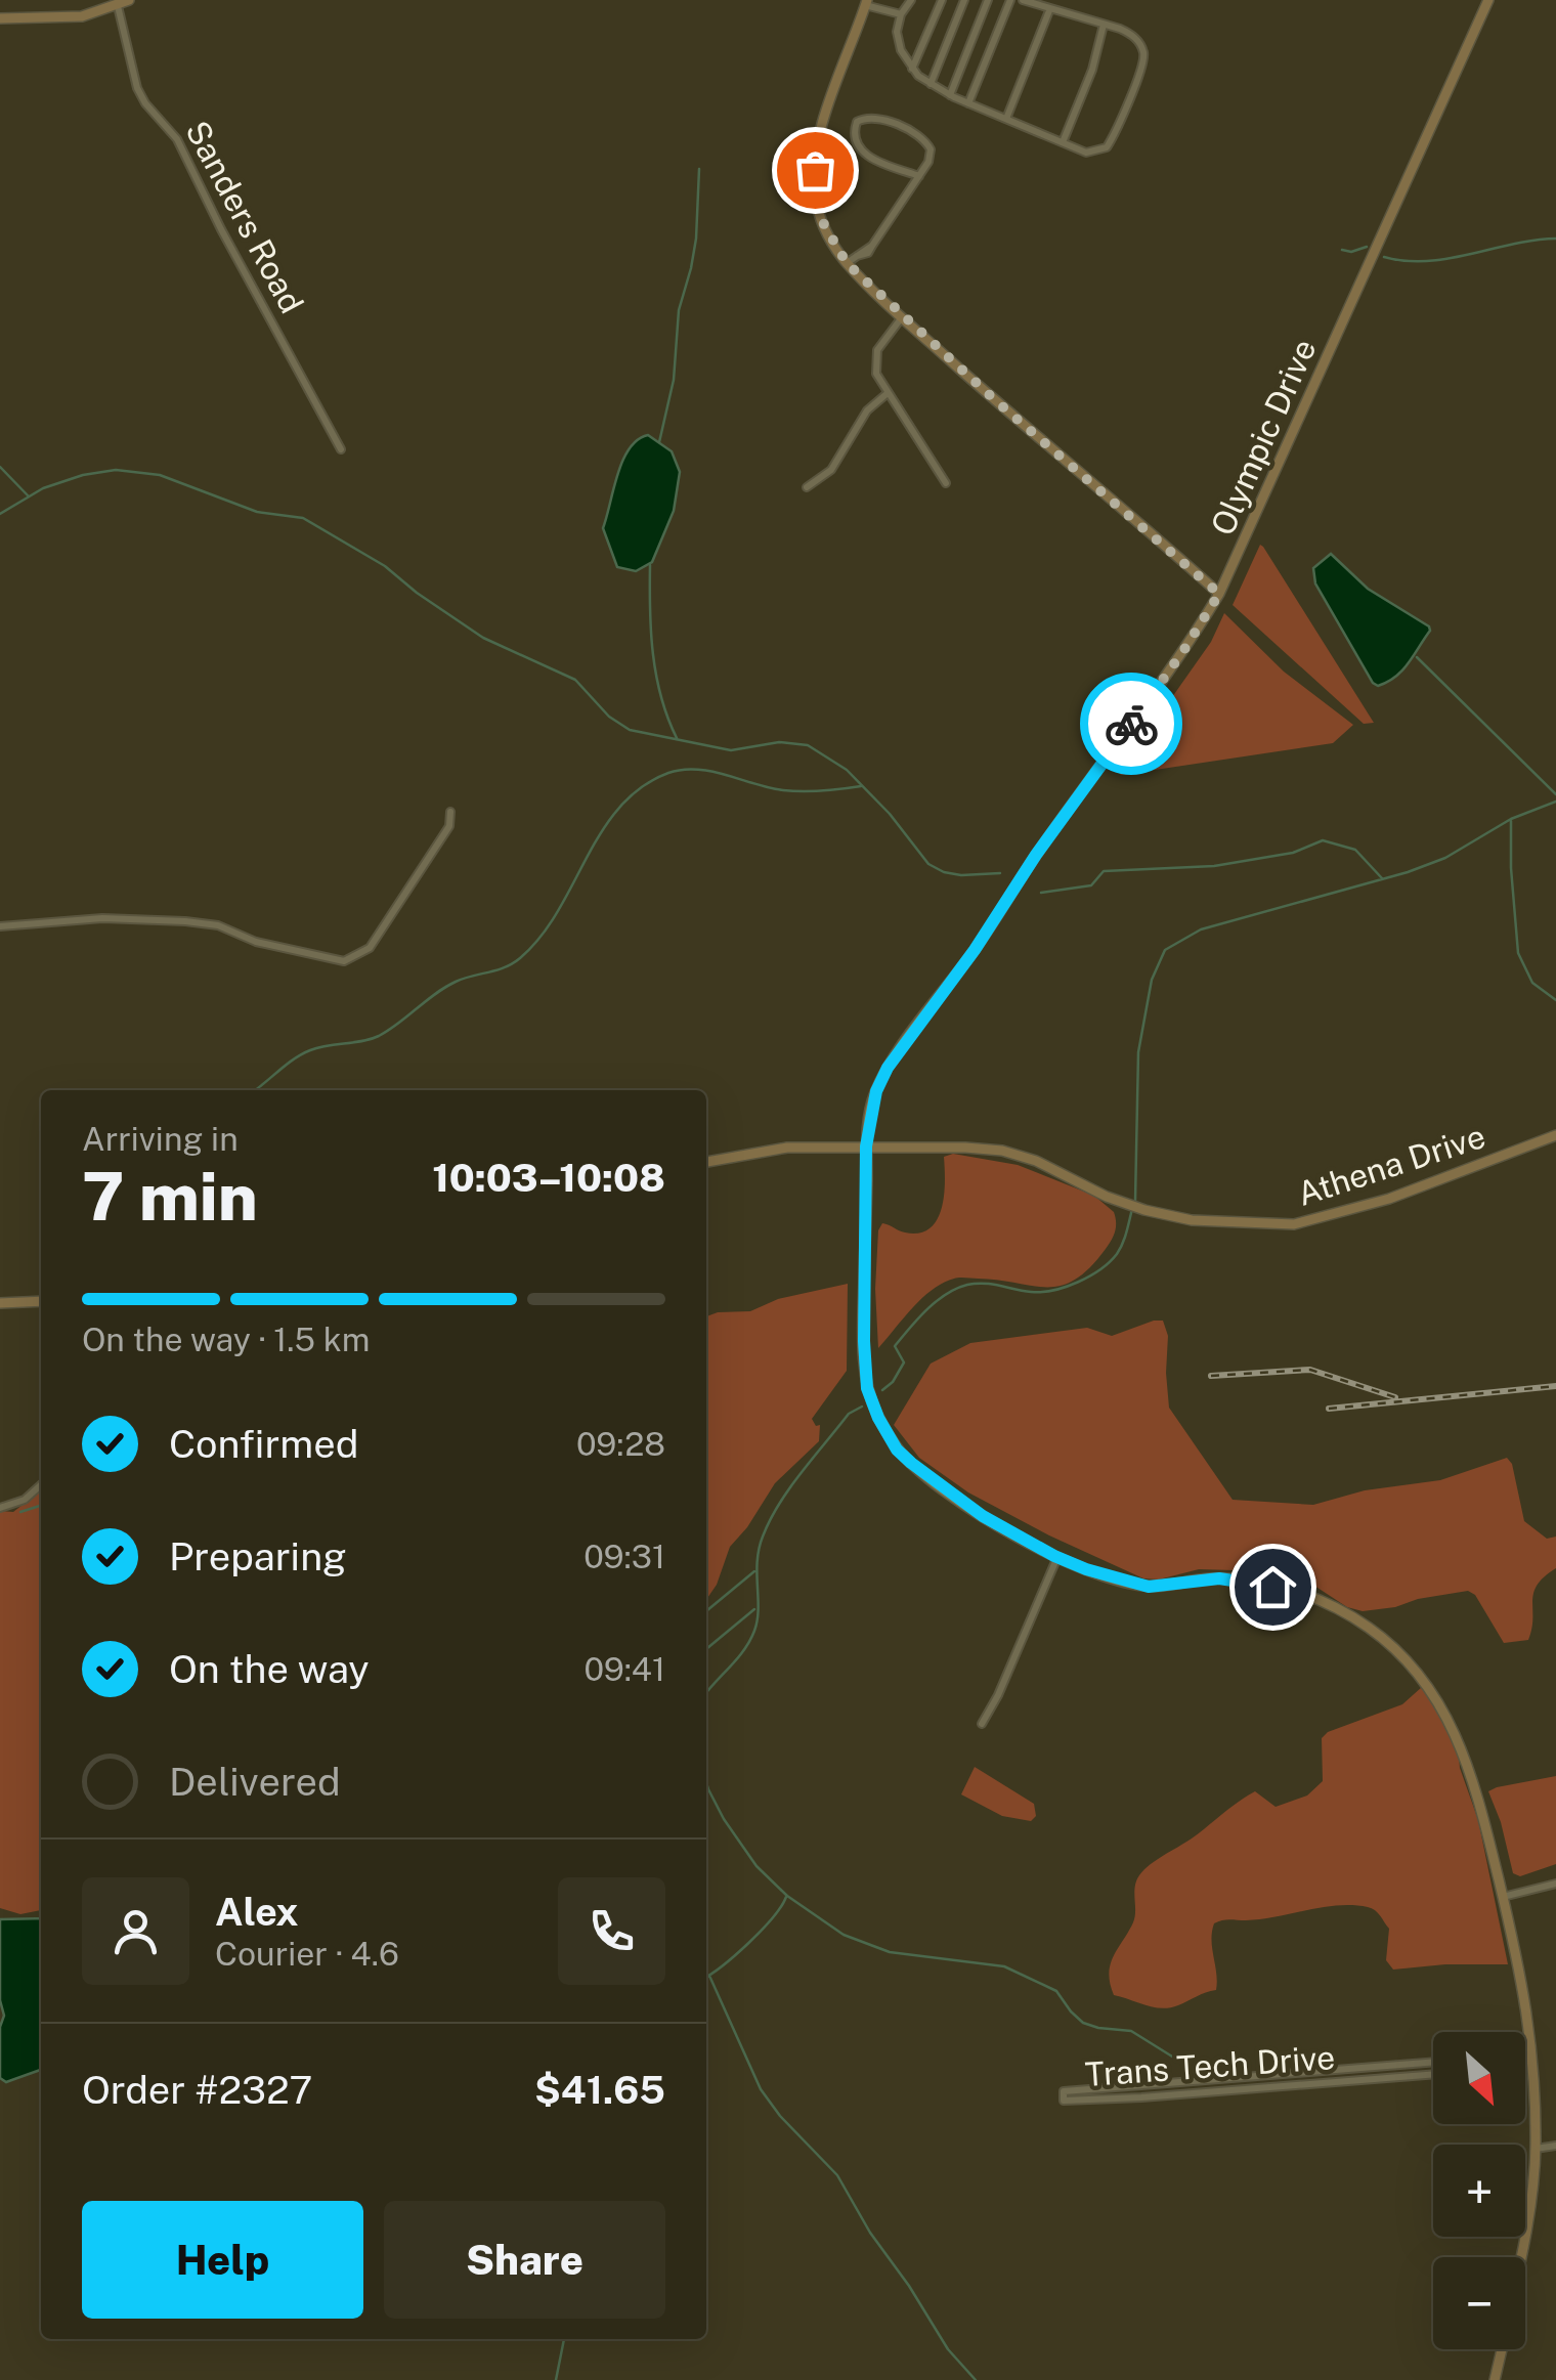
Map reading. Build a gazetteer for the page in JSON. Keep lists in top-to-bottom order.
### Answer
{
  "streets": {
    "street": [
      "Sanders Road",
      "Olympic Drive",
      "Athena Drive",
      "Trans Tech Drive"
    ]
  },
  "crossings": [
    ["Olympic Drive", "Athena Drive"]
  ],
  "north": "bottom right",
  "page": {
    "heading": ["7 min", "Arriving in", "10:03–10:08"],
    "panel": [
      "Alex",
      "Courier · 4.6",
      "Order #2327",
      "$41.65"
    ],
    "bar": "On the way · 1.5 km",
    "list": [
      ["Confirmed", "09:28"],
      ["Preparing", "09:31"],
      ["On the way", "09:41"],
      "Delivered"
    ],
    "map_buttons": ["+", "−"],
    "buttons": ["Help", "Share"]
  }
}
